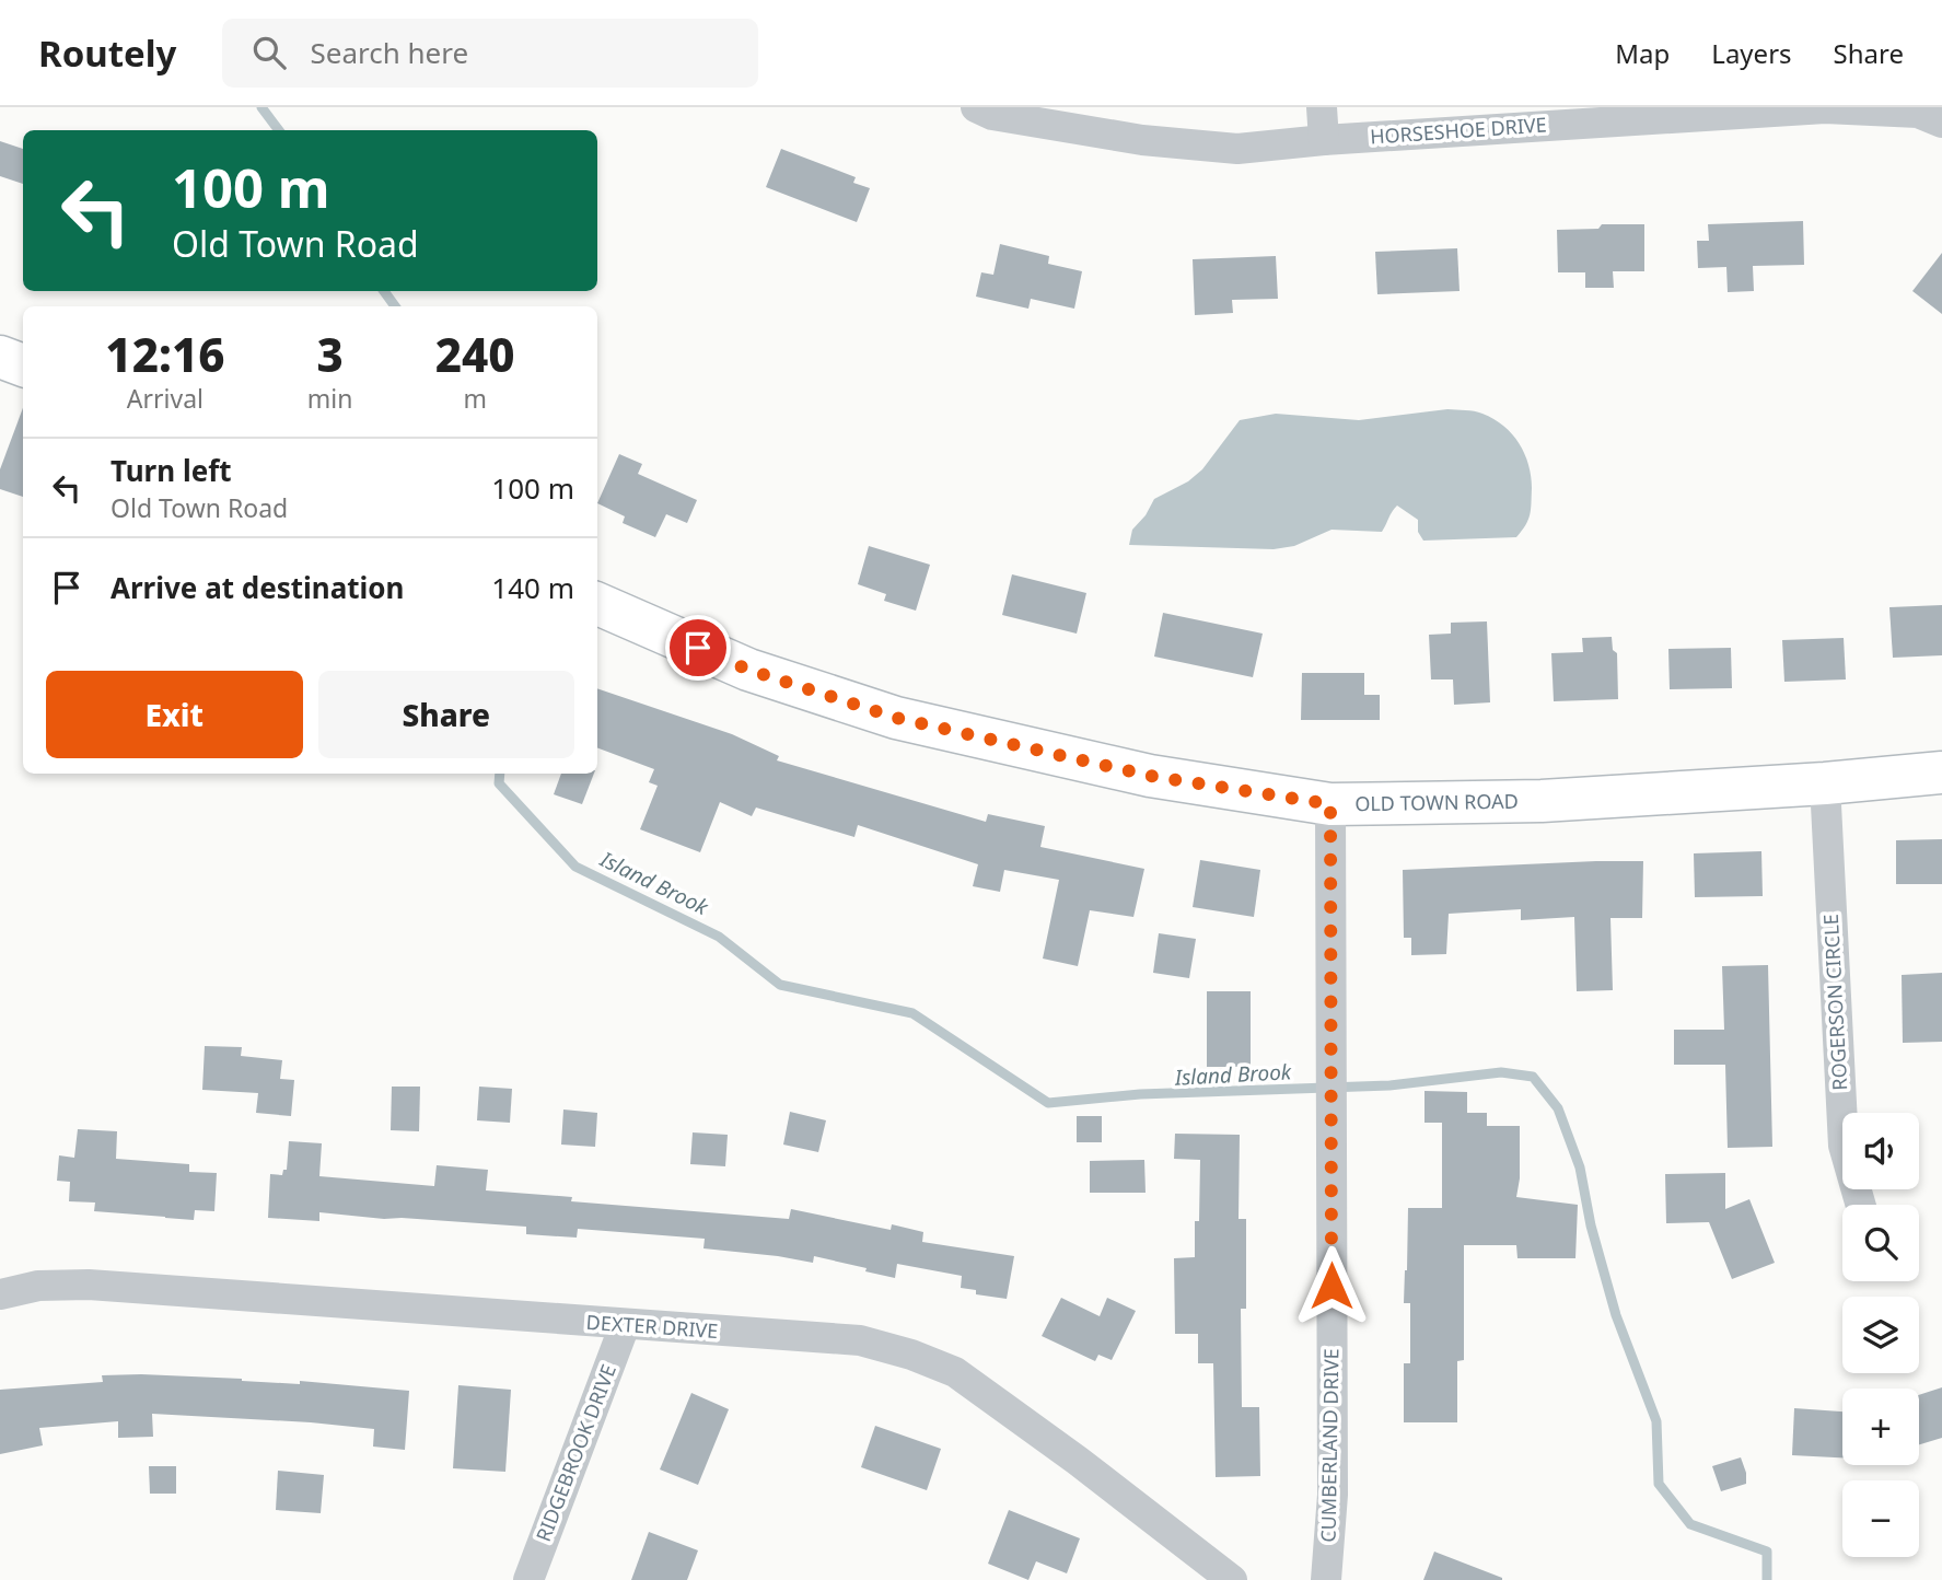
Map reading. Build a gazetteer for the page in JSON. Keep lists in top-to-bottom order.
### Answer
{
  "streets": {
    "main road": ["OLD TOWN ROAD"],
    "street": [
      "HORSESHOE DRIVE",
      "ROGERSON CIRCLE",
      "DEXTER DRIVE",
      "CUMBERLAND DRIVE",
      "RIDGEBROOK DRIVE"
    ]
  },
  "crossings": [
    ["OLD TOWN ROAD", "ROGERSON CIRCLE"],
    ["OLD TOWN ROAD", "CUMBERLAND DRIVE"],
    ["DEXTER DRIVE", "RIDGEBROOK DRIVE"]
  ],
  "water": ["Island Brook"],
  "page": {
    "header": "Routely",
    "search": "Search here",
    "nav": ["Map", "Layers", "Share"],
    "turn": ["100 m", "Old Town Road"],
    "eta": [
      "12:16",
      "Arrival",
      "3",
      "min",
      "240",
      "m"
    ],
    "list": [
      {
        "name": "Turn left",
        "note": "Old Town Road",
        "value": "100 m"
      },
      {
        "name": "Arrive at destination",
        "value": "140 m"
      }
    ],
    "buttons": ["Exit", "Share"],
    "map_buttons": ["+", "−"]
  }
}
